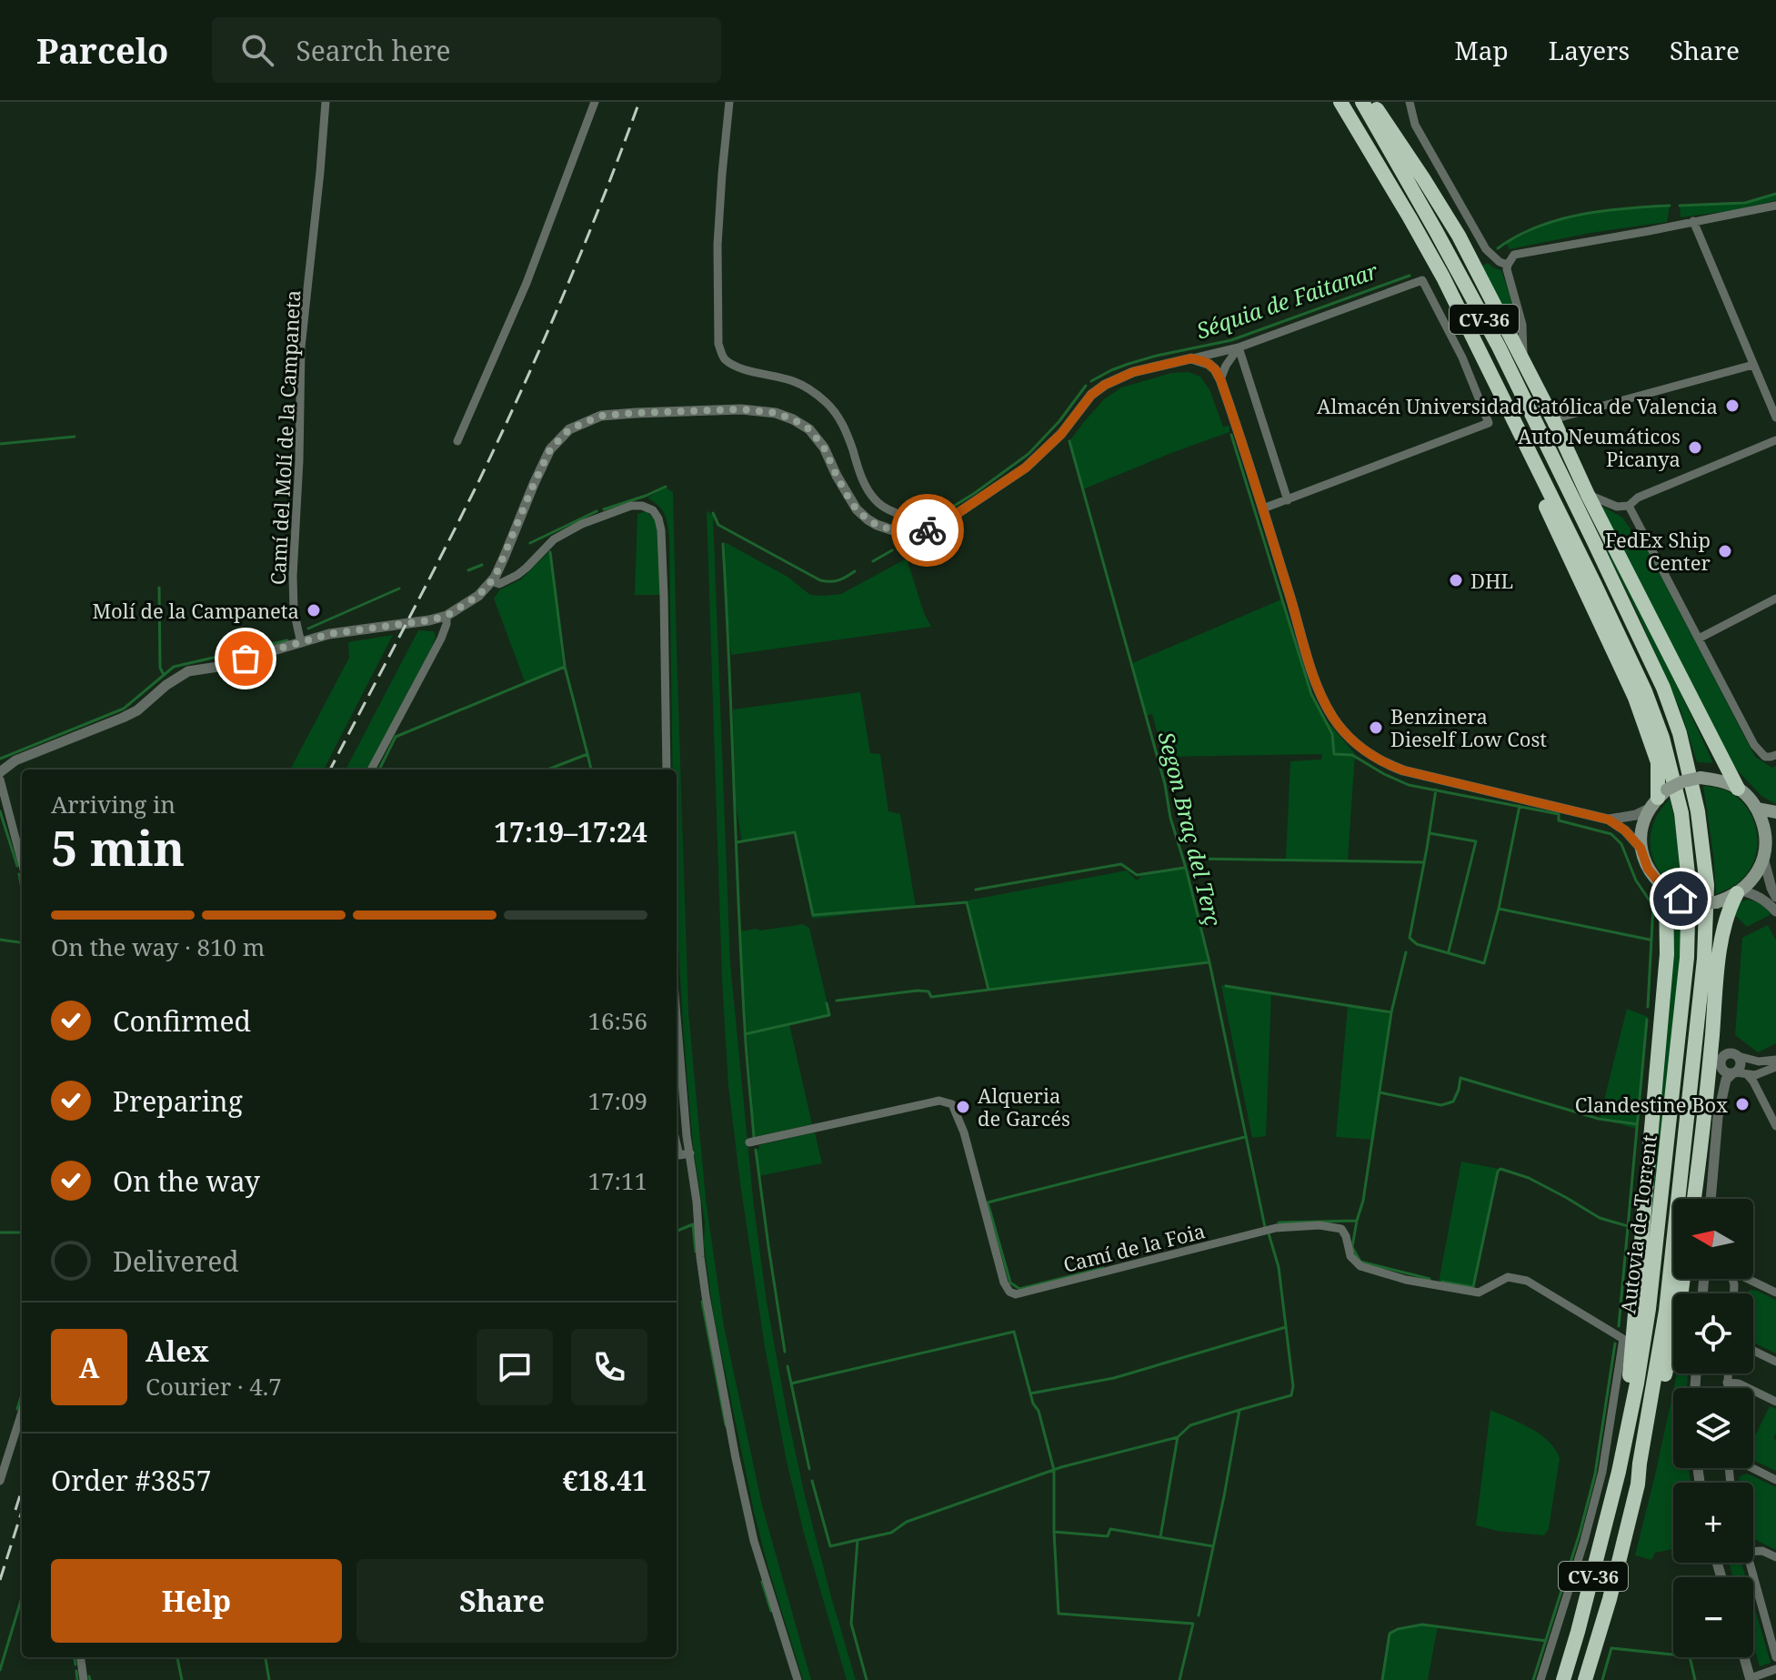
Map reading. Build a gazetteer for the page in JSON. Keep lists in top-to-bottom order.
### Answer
{
  "streets": {
    "highway": ["CV-36", "Autovia de Torrent"],
    "street": ["Camí del Molí de la Campaneta", "Camí de la Foia"]
  },
  "water": ["Séquia de Faitanar", "Segon Braç del Terç"],
  "places": [
    "Almacén Universidad Católica de Valencia",
    "Auto Neumáticos Picanya",
    "FedEx Ship Center",
    "DHL",
    "Molí de la Campaneta",
    "Benzinera Dieself Low Cost",
    "Clandestine Box",
    "Alqueria de Garcés"
  ],
  "north": "left",
  "page": {
    "header": "Parcelo",
    "search": "Search here",
    "nav": ["Map", "Layers", "Share"],
    "heading": ["5 min", "Arriving in", "17:19–17:24"],
    "panel": [
      "Alex",
      "Courier · 4.7",
      "Order #3857",
      "€18.41"
    ],
    "bar": "On the way · 810 m",
    "list": [
      ["Confirmed", "16:56"],
      ["Preparing", "17:09"],
      ["On the way", "17:11"],
      "Delivered"
    ],
    "map_buttons": ["+", "−"],
    "round": "A",
    "buttons": ["Help", "Share"]
  }
}
